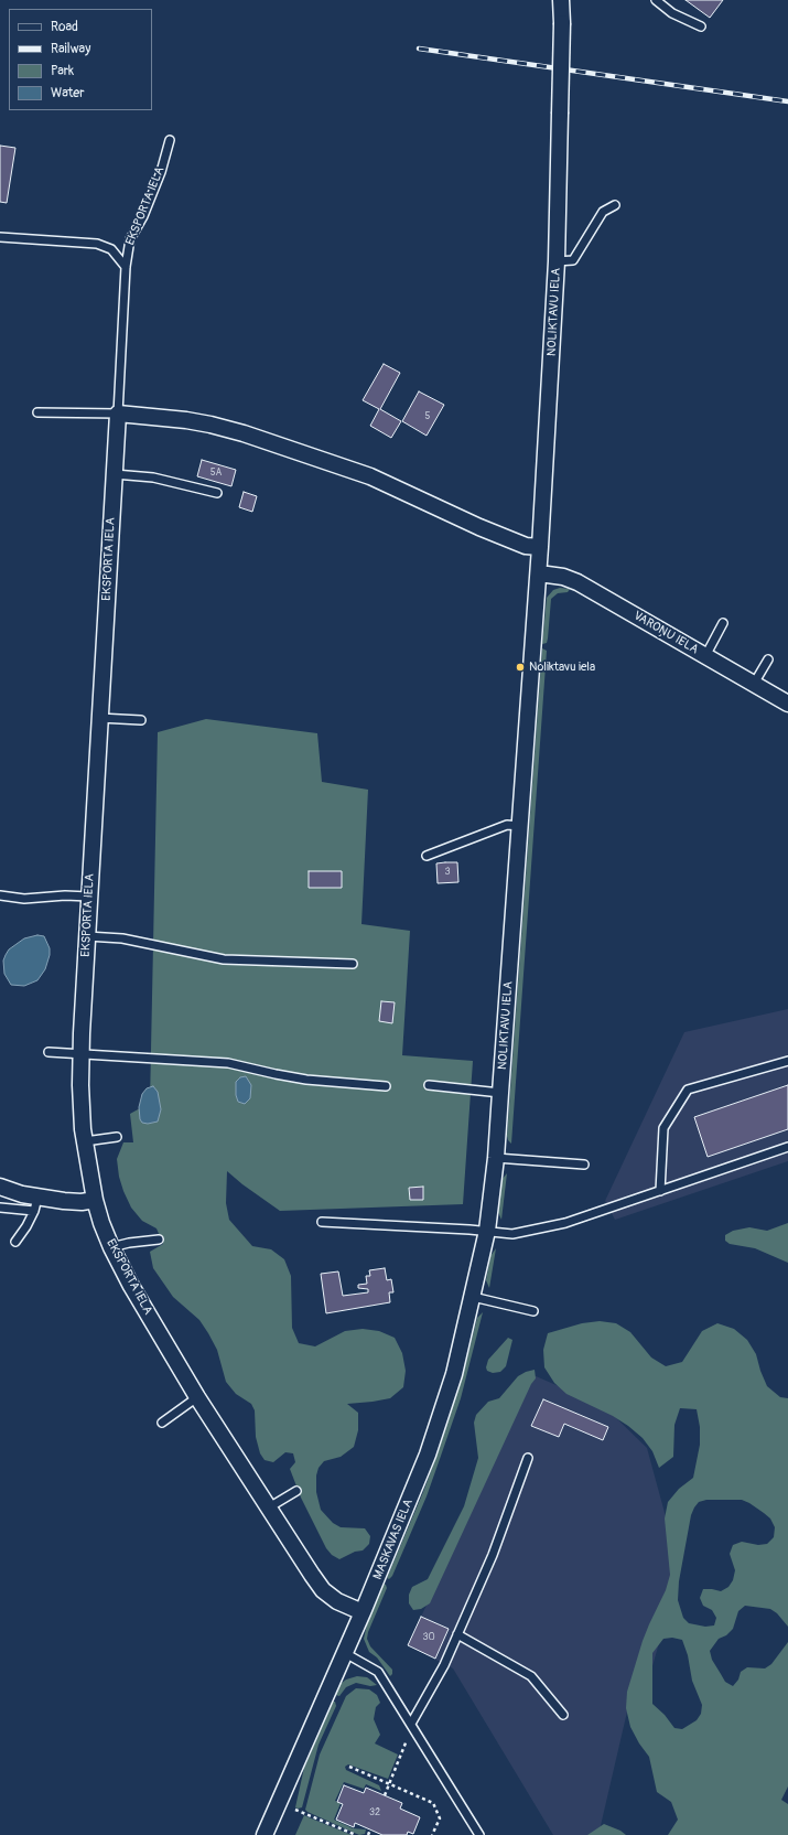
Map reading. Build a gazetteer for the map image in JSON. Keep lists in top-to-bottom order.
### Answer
{
  "streets": {
    "street": [
      "EKSPORTA IELA",
      "NOLIKTAVU IELA",
      "VAROŅU IELA",
      "MASKAVAS IELA"
    ]
  },
  "crossings": [
    ["EKSPORTA IELA", "MASKAVAS IELA"],
    ["NOLIKTAVU IELA", "VAROŅU IELA"],
    ["NOLIKTAVU IELA", "MASKAVAS IELA"]
  ],
  "places": ["Noliktavu iela"],
  "house_numbers": [
    "5",
    "5A",
    "3",
    "30",
    "32"
  ],
  "legend": [
    "Road",
    "Railway",
    "Park",
    "Water"
  ]
}
